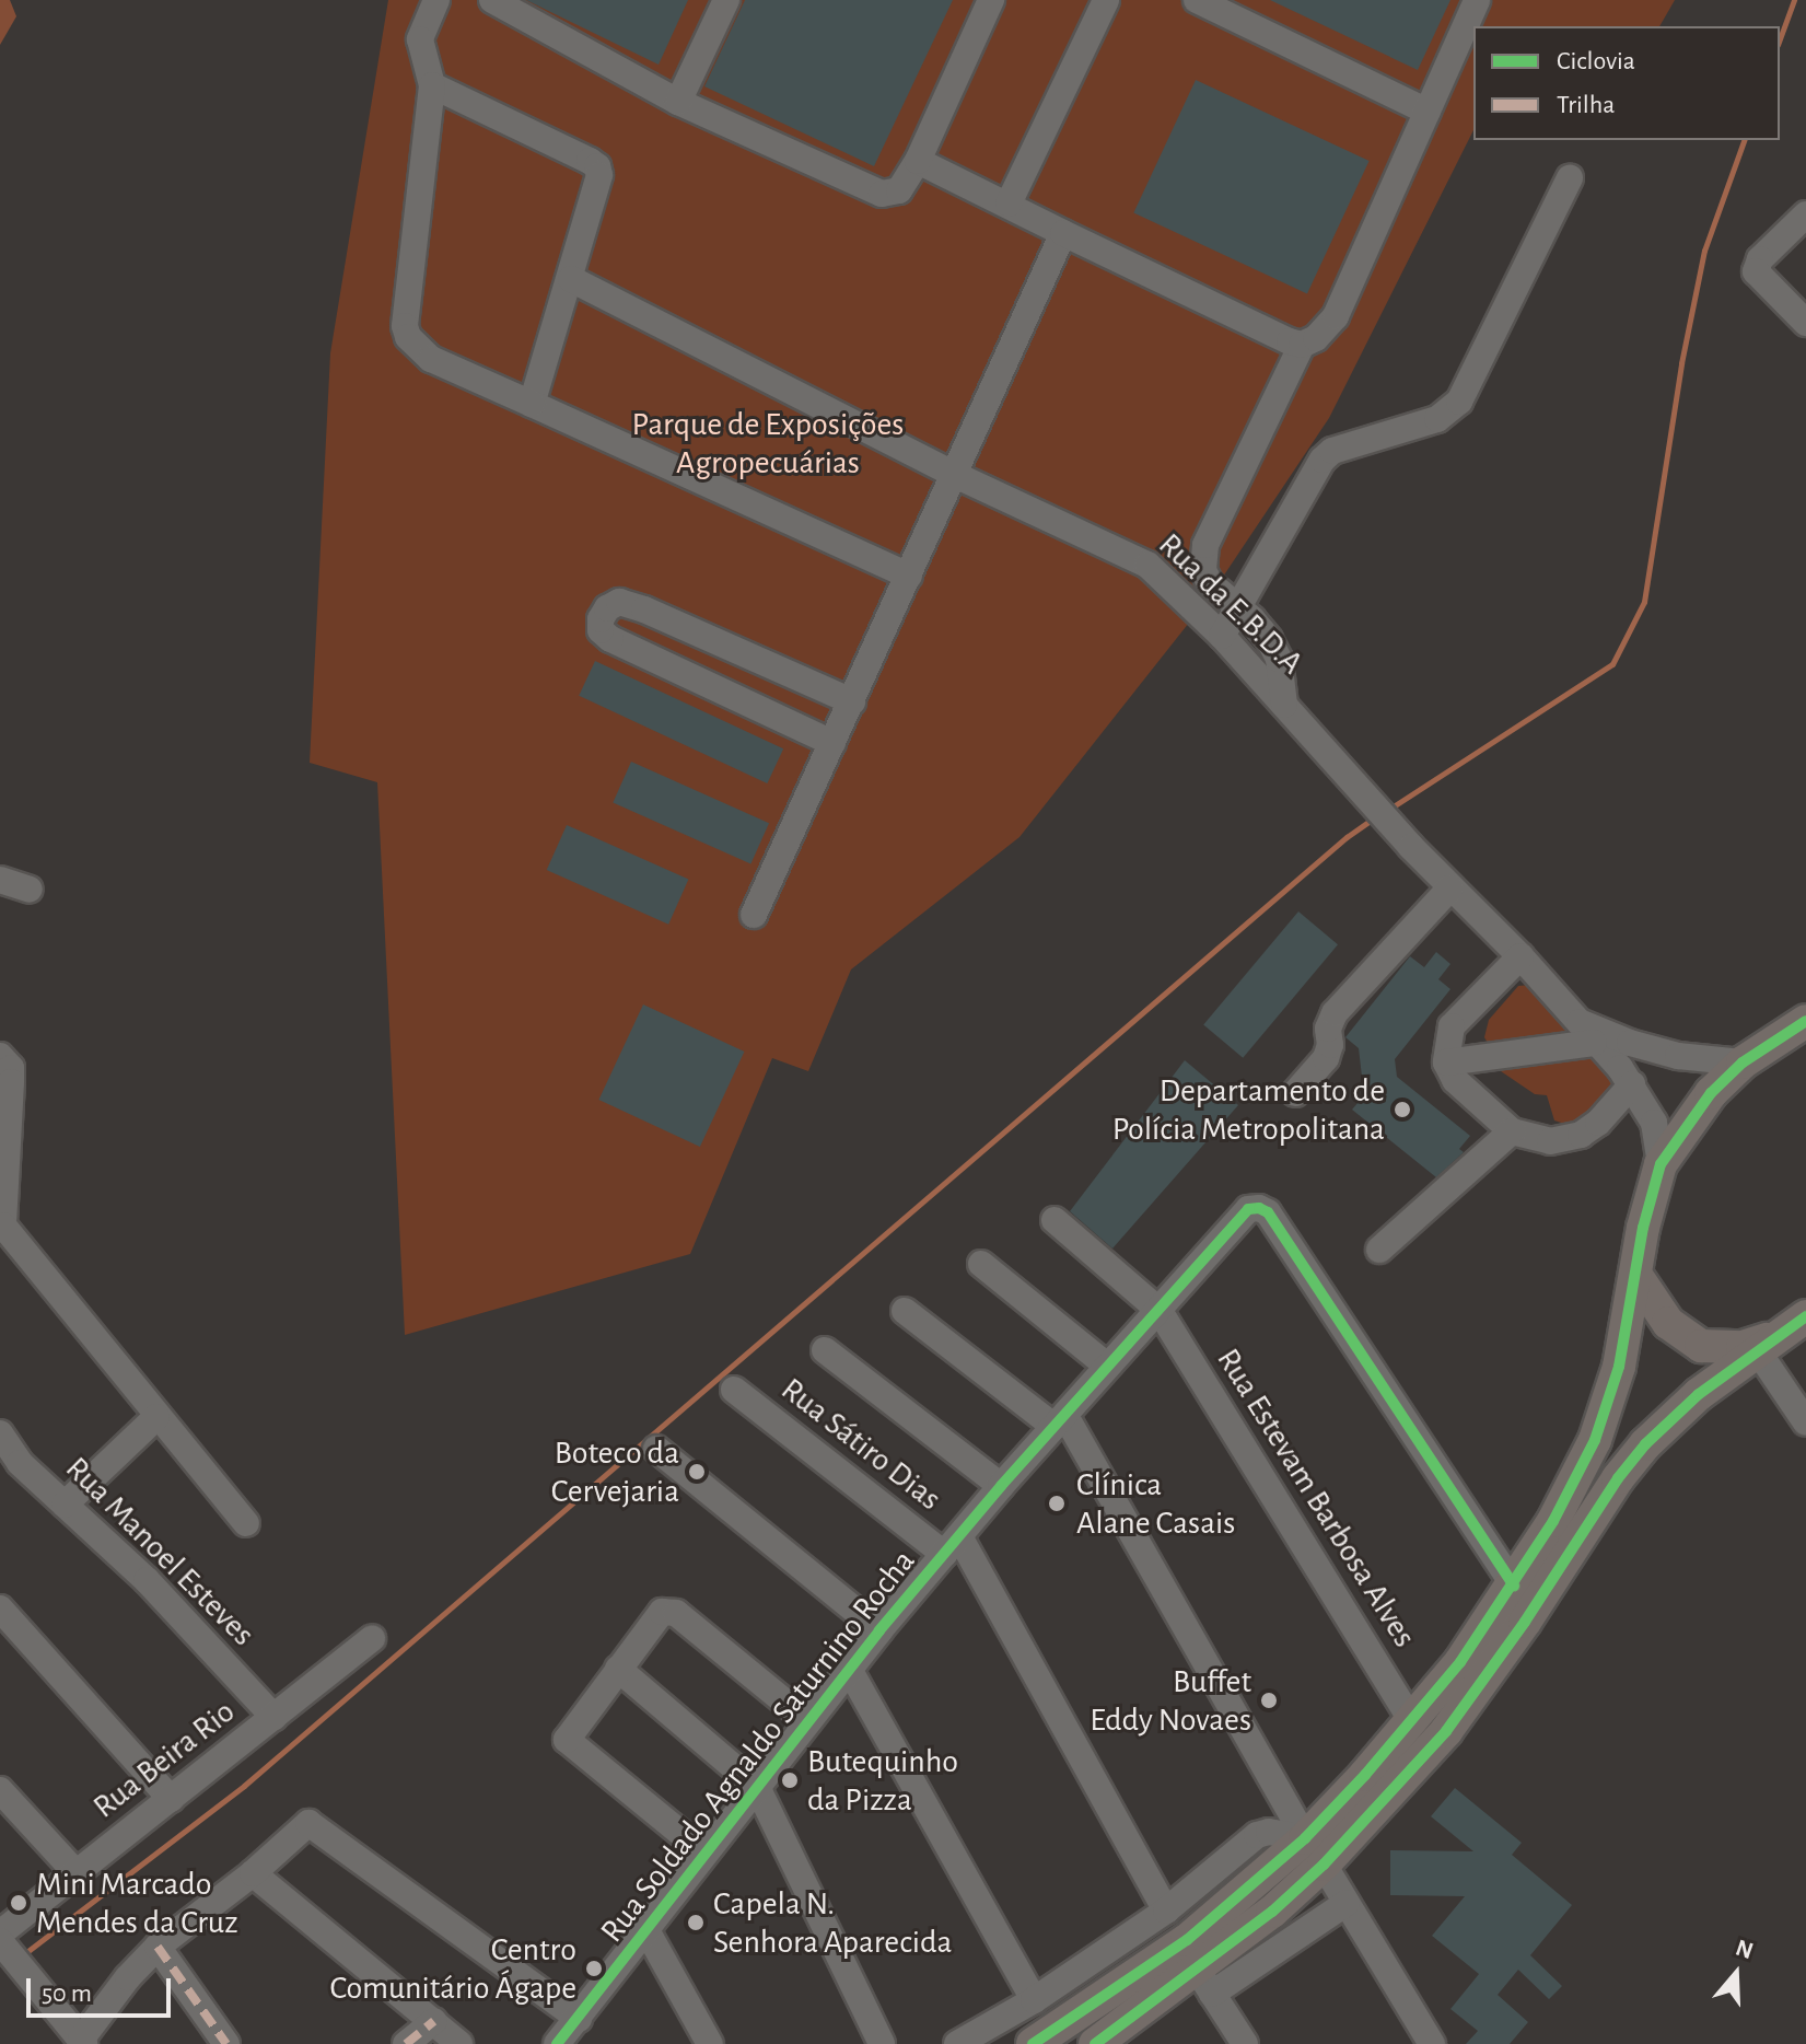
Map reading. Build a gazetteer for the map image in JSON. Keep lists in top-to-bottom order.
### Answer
{
  "streets": {
    "street": [
      "Rua da E.B.D.A",
      "Rua Sátiro Dias",
      "Rua Estevam Barbosa Alves",
      "Rua Manoel Esteves",
      "Rua Soldado Agnaldo Saturnino Rocha",
      "Rua Beira Rio"
    ]
  },
  "crossings": [
    ["Rua Sátiro Dias", "Rua Soldado Agnaldo Saturnino Rocha"],
    ["Rua Estevam Barbosa Alves", "Rua Soldado Agnaldo Saturnino Rocha"],
    ["Rua Manoel Esteves", "Rua Beira Rio"]
  ],
  "parks": ["Parque de Exposições Agropecuárias"],
  "places": [
    "Departamento de Polícia Metropolitana",
    "Boteco da Cervejaria",
    "Clínica Alane Casais",
    "Buffet Eddy Novaes",
    "Butequinho da Pizza",
    "Mini Marcado Mendes da Cruz",
    "Capela N. Senhora Aparecida",
    "Centro Comunitário Ágape"
  ],
  "legend": ["Ciclovia", "Trilha"],
  "scale_bar": "50 m",
  "north": "top"
}
